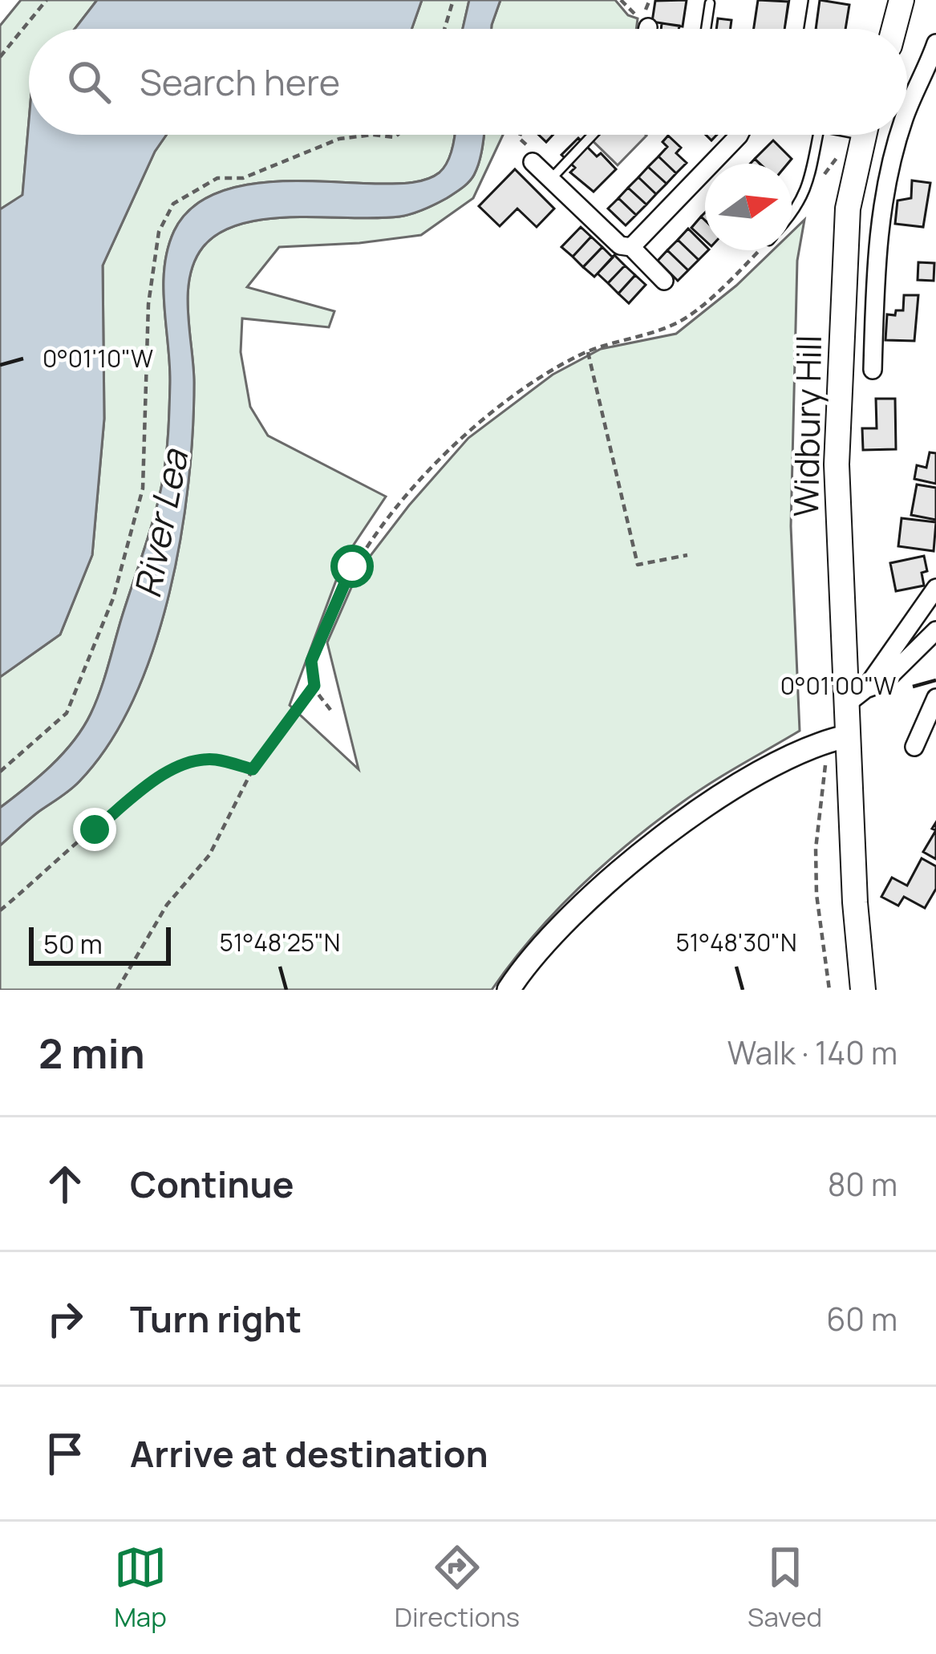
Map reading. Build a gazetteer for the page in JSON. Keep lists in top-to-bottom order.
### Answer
{
  "streets": {
    "main road": ["Widbury Hill"]
  },
  "water": ["River Lea"],
  "scale_bar": "50 m",
  "north": "right",
  "page": {
    "search": "Search here",
    "scale": "50 m",
    "heading": ["2 min", "Walk · 140 m"],
    "list": [
      ["Continue", "80 m"],
      ["Turn right", "60 m"],
      "Arrive at destination"
    ],
    "nav": ["Map", "Directions", "Saved"]
  },
  "coordinates": [
    "0°01'10\"W",
    "0°01'00\"W",
    "51°48'25\"N",
    "51°48'30\"N"
  ]
}
